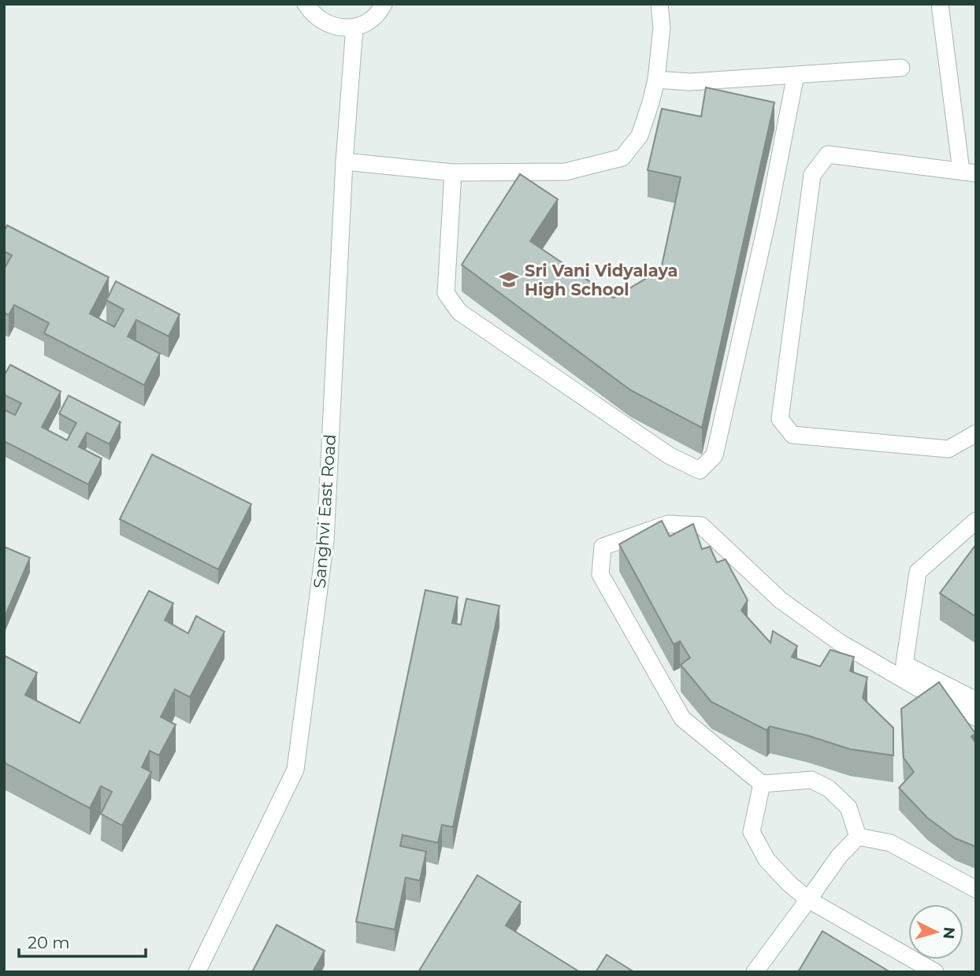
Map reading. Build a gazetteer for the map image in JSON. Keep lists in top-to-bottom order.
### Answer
{
  "streets": {
    "street": ["Sanghvi East Road"]
  },
  "places": {
    "school or university": ["Sri Vani Vidyalaya High School"]
  },
  "scale_bar": "20 m",
  "north": "right"
}
